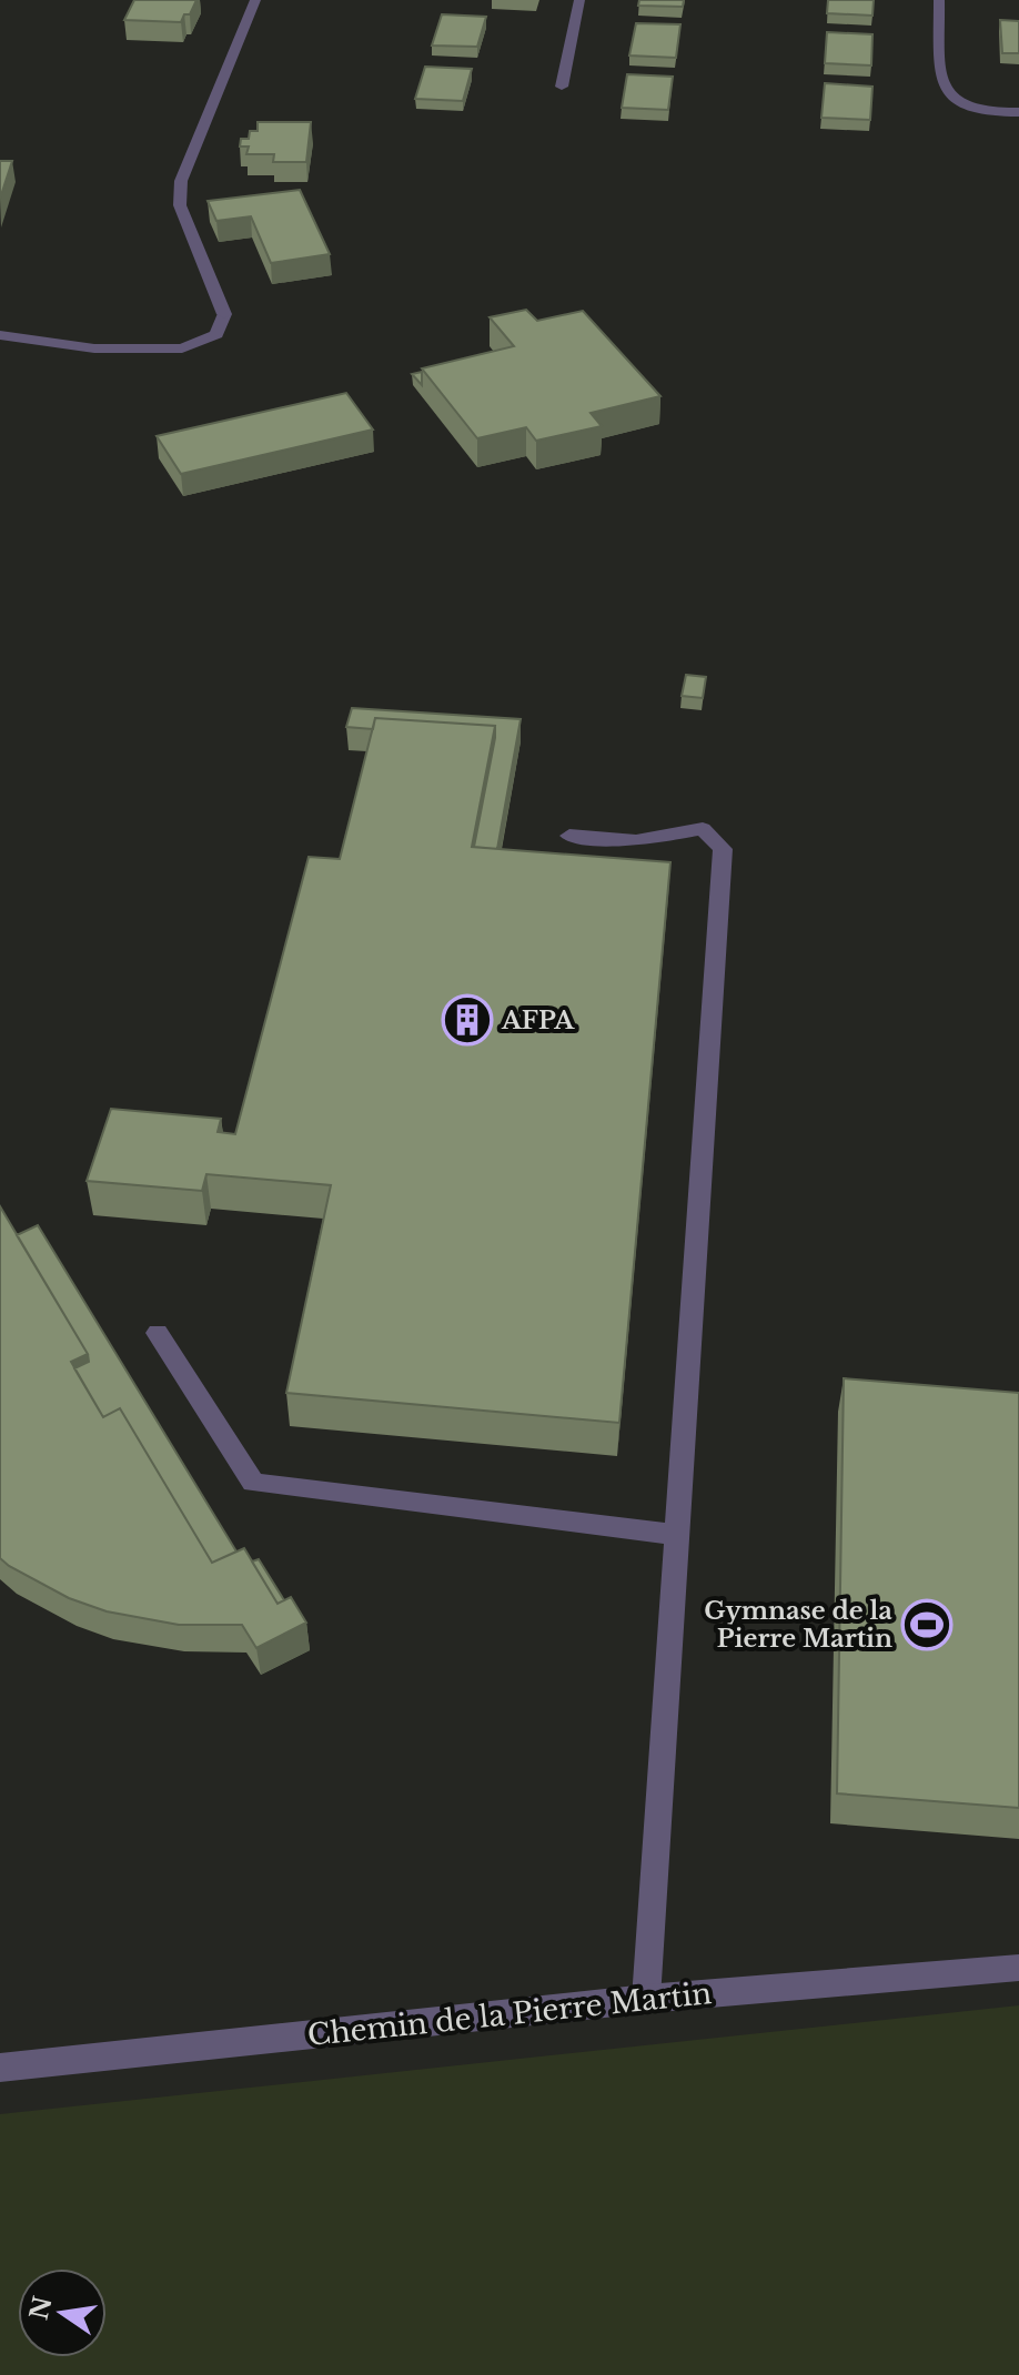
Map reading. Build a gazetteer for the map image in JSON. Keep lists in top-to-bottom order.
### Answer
{
  "streets": {
    "street": ["Chemin de la Pierre Martin"]
  },
  "places": {
    "building": ["AFPA"],
    "sports": ["Gymnase de la Pierre Martin"]
  },
  "north": "left"
}
